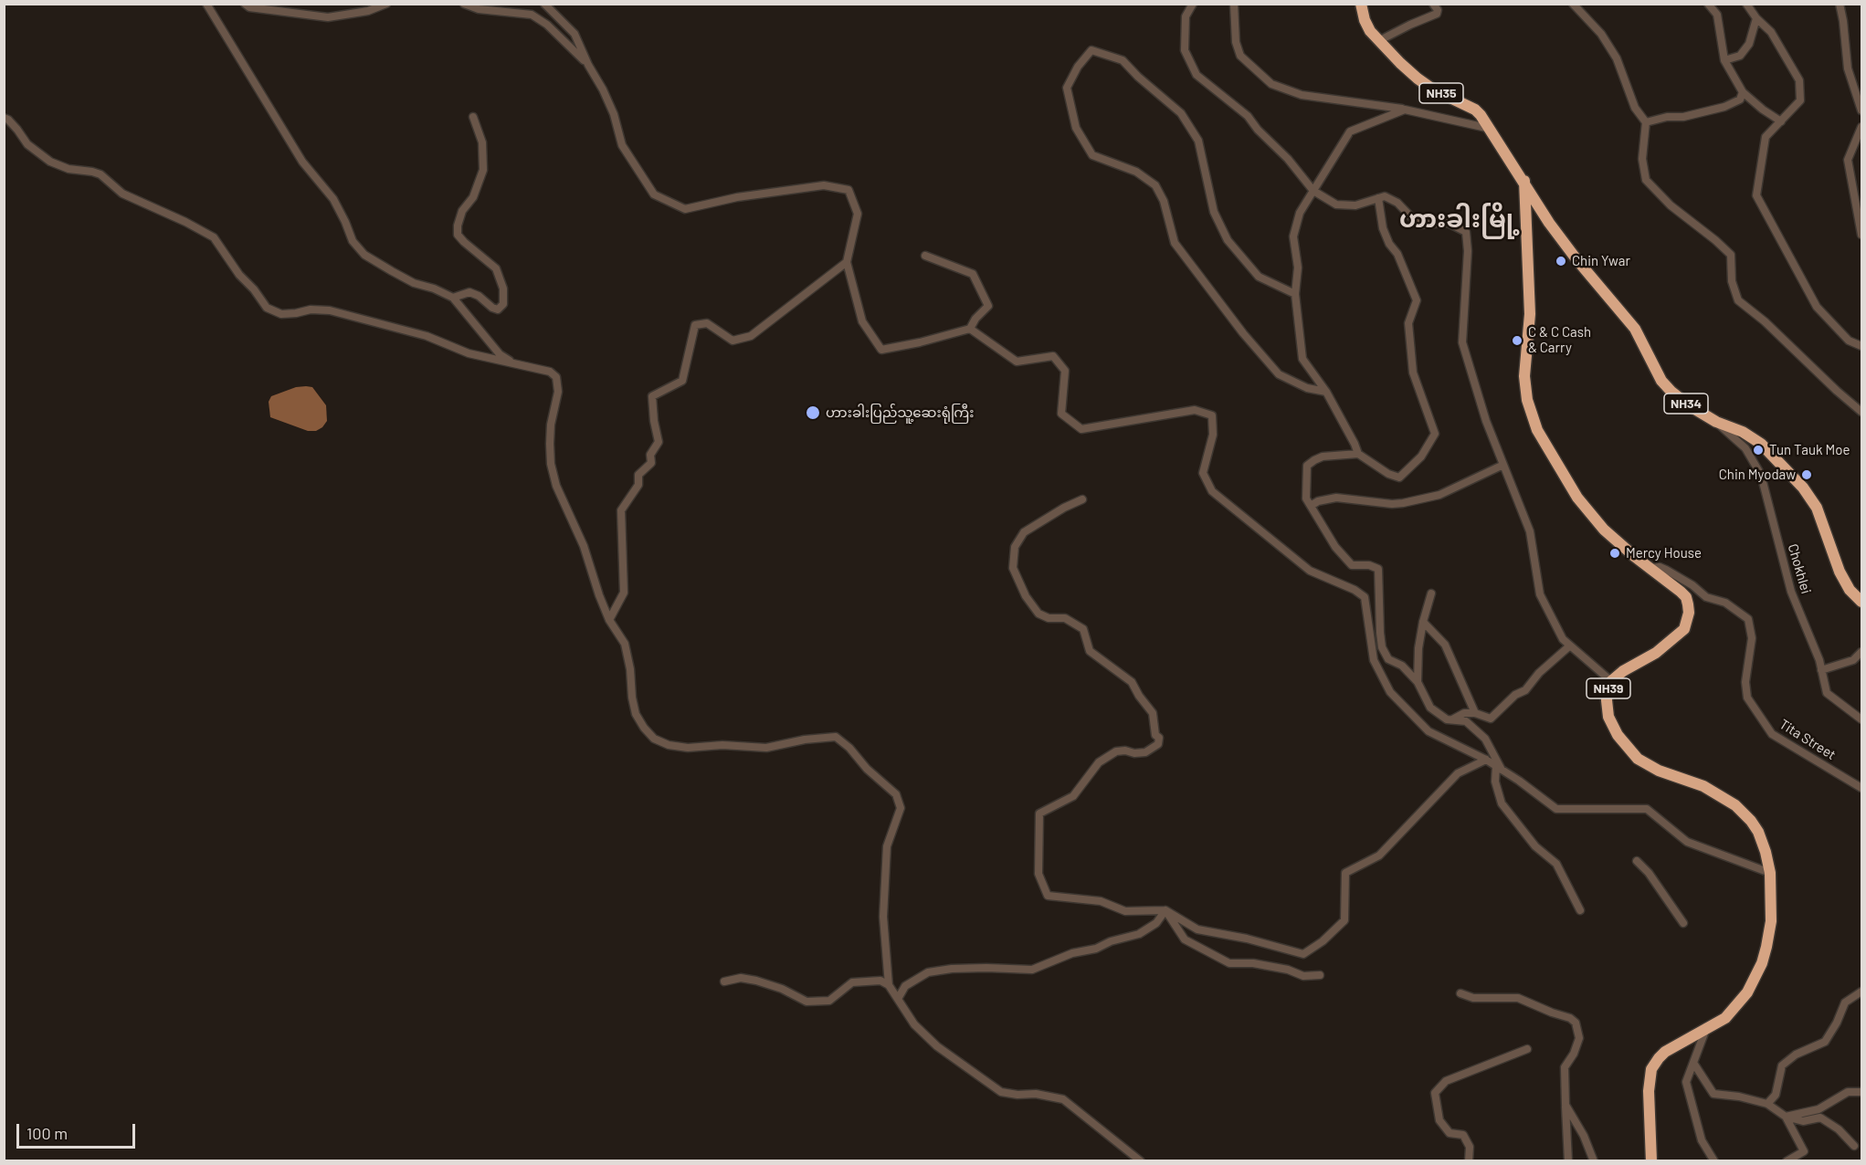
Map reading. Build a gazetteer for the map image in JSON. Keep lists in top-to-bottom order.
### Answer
{
  "streets": {
    "highway": ["NH35", "NH34", "NH39"],
    "street": ["Chokhlei", "Tita Street"]
  },
  "crossings": [
    ["NH35", "NH34"],
    ["NH35", "NH39"],
    ["NH34", "Chokhlei"],
    ["NH34", "NH39"],
    ["NH39", "Tita Street"]
  ],
  "districts": ["ဟားခါးမြို့"],
  "places": [
    "Chin Ywar",
    "C & C Cash & Carry",
    "ဟားခါးပြည်သူ့ဆေးရုံကြီး",
    "Tun Tauk Moe",
    "Chin Myodaw",
    "Mercy House"
  ],
  "scale_bar": "100 m"
}
